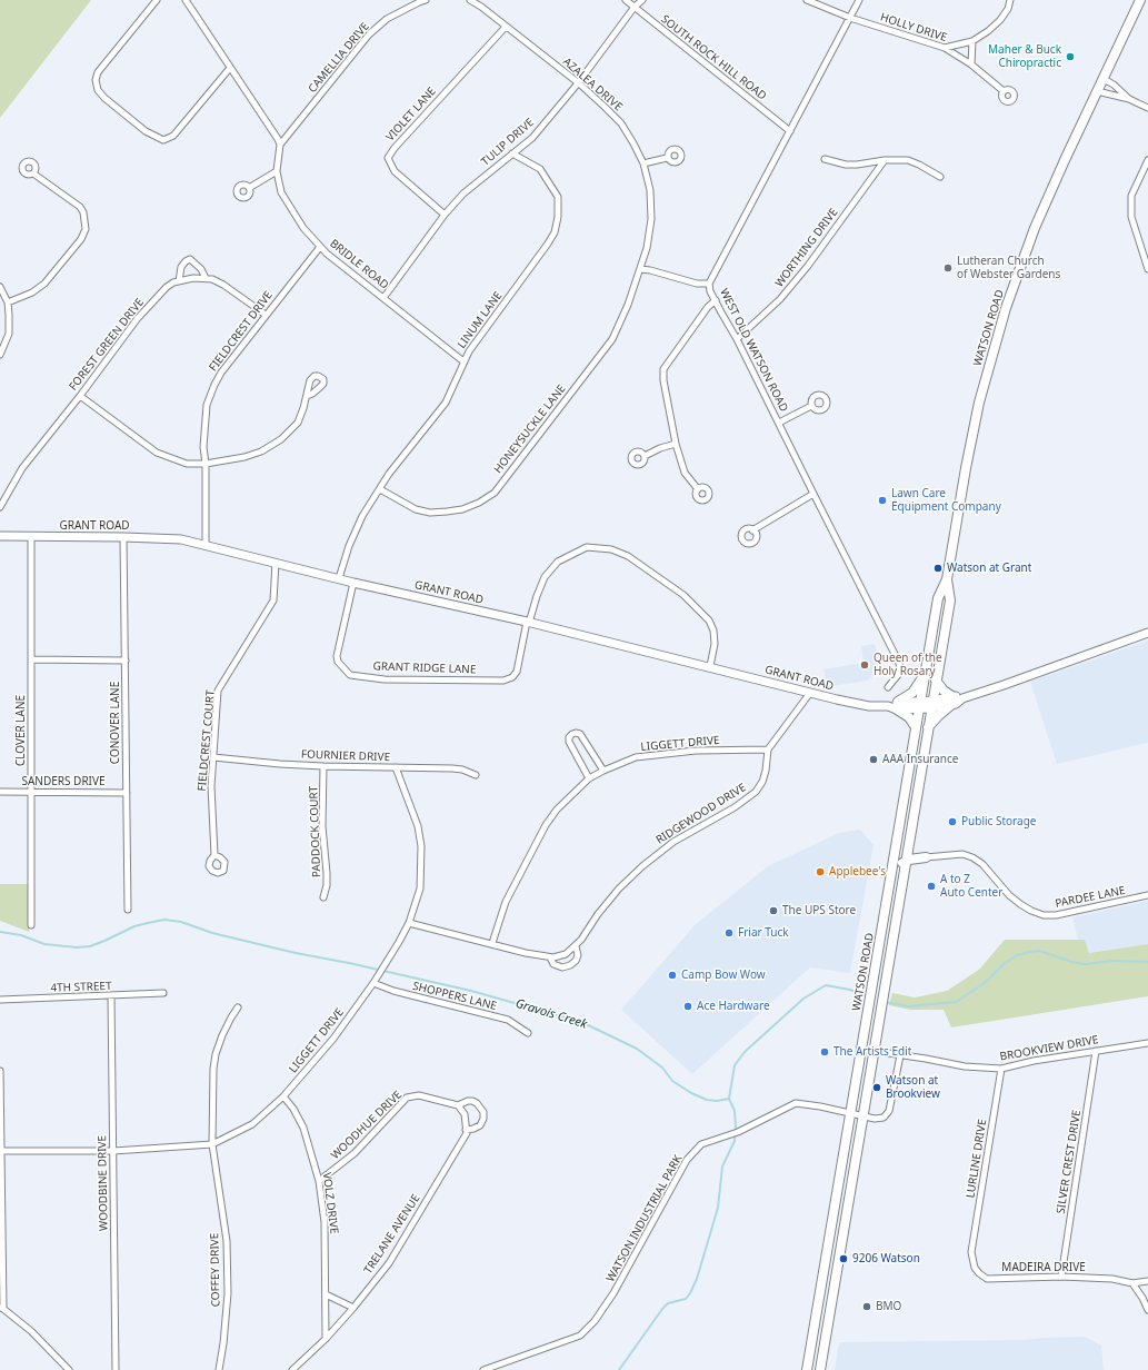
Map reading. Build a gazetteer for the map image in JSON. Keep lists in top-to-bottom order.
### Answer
{
  "streets": {
    "main road": ["WATSON ROAD"],
    "street": [
      "HOLLY DRIVE",
      "CAMELLIA DRIVE",
      "SOUTH ROCK HILL ROAD",
      "AZALEA DRIVE",
      "VIOLET LANE",
      "TULIP DRIVE",
      "WORTHING DRIVE",
      "BRIDLE ROAD",
      "LINUM LANE",
      "FIELDCREST DRIVE",
      "FOREST GREEN DRIVE",
      "WEST OLD WATSON ROAD",
      "HONEYSUCKLE LANE",
      "GRANT ROAD",
      "GRANT RIDGE LANE",
      "CONOVER LANE",
      "CLOVER LANE",
      "FIELDCREST COURT",
      "LIGGETT DRIVE",
      "FOURNIER DRIVE",
      "SANDERS DRIVE",
      "RIDGEWOOD DRIVE",
      "PADDOCK COURT",
      "PARDEE LANE",
      "4TH STREET",
      "SHOPPERS LANE",
      "BROOKVIEW DRIVE",
      "WOODHUE DRIVE",
      "LURLINE DRIVE",
      "SILVER CREST DRIVE",
      "WOODBINE DRIVE",
      "VOLZ DRIVE",
      "WATSON INDUSTRIAL PARK",
      "TRELANE AVENUE",
      "MADEIRA DRIVE",
      "COFFEY DRIVE"
    ]
  },
  "crossings": [
    ["HOLLY DRIVE", "WEST OLD WATSON ROAD"],
    ["CAMELLIA DRIVE", "BRIDLE ROAD"],
    ["SOUTH ROCK HILL ROAD", "TULIP DRIVE"],
    ["SOUTH ROCK HILL ROAD", "WEST OLD WATSON ROAD"],
    ["AZALEA DRIVE", "VIOLET LANE"],
    ["AZALEA DRIVE", "TULIP DRIVE"],
    ["AZALEA DRIVE", "HONEYSUCKLE LANE"],
    ["VIOLET LANE", "TULIP DRIVE"],
    ["TULIP DRIVE", "BRIDLE ROAD"],
    ["TULIP DRIVE", "LINUM LANE"],
    ["WORTHING DRIVE", "WEST OLD WATSON ROAD"],
    ["BRIDLE ROAD", "LINUM LANE"],
    ["BRIDLE ROAD", "FIELDCREST DRIVE"],
    ["LINUM LANE", "HONEYSUCKLE LANE"],
    ["LINUM LANE", "GRANT ROAD"],
    ["WATSON ROAD", "GRANT ROAD"],
    ["WATSON ROAD", "BROOKVIEW DRIVE"],
    ["WATSON ROAD", "WATSON INDUSTRIAL PARK"],
    ["FIELDCREST DRIVE", "FOREST GREEN DRIVE"],
    ["FIELDCREST DRIVE", "GRANT ROAD"],
    ["GRANT ROAD", "GRANT RIDGE LANE"],
    ["GRANT ROAD", "CONOVER LANE"],
    ["GRANT ROAD", "CLOVER LANE"],
    ["GRANT ROAD", "FIELDCREST COURT"],
    ["CONOVER LANE", "SANDERS DRIVE"],
    ["CLOVER LANE", "SANDERS DRIVE"],
    ["FIELDCREST COURT", "FOURNIER DRIVE"],
    ["LIGGETT DRIVE", "FOURNIER DRIVE"],
    ["LIGGETT DRIVE", "RIDGEWOOD DRIVE"],
    ["LIGGETT DRIVE", "SHOPPERS LANE"],
    ["LIGGETT DRIVE", "VOLZ DRIVE"],
    ["LIGGETT DRIVE", "COFFEY DRIVE"],
    ["FOURNIER DRIVE", "PADDOCK COURT"],
    ["4TH STREET", "WOODBINE DRIVE"],
    ["BROOKVIEW DRIVE", "LURLINE DRIVE"],
    ["BROOKVIEW DRIVE", "SILVER CREST DRIVE"],
    ["WOODHUE DRIVE", "VOLZ DRIVE"],
    ["WOODHUE DRIVE", "TRELANE AVENUE"],
    ["LURLINE DRIVE", "MADEIRA DRIVE"],
    ["SILVER CREST DRIVE", "MADEIRA DRIVE"],
    ["VOLZ DRIVE", "TRELANE AVENUE"]
  ],
  "water": ["Gravois Creek"],
  "places": [
    "Maher & Buck Chiropractic",
    "Lutheran Church of Webster Gardens",
    "Lawn Care Equipment Company",
    "Watson at Grant",
    "Queen of the Holy Rosary",
    "AAA Insurance",
    "Public Storage",
    "Applebee's",
    "A to Z Auto Center",
    "The UPS Store",
    "Friar Tuck",
    "Camp Bow Wow",
    "Ace Hardware",
    "The Artists Edit",
    "Watson at Brookview",
    "9206 Watson",
    "BMO"
  ]
}
